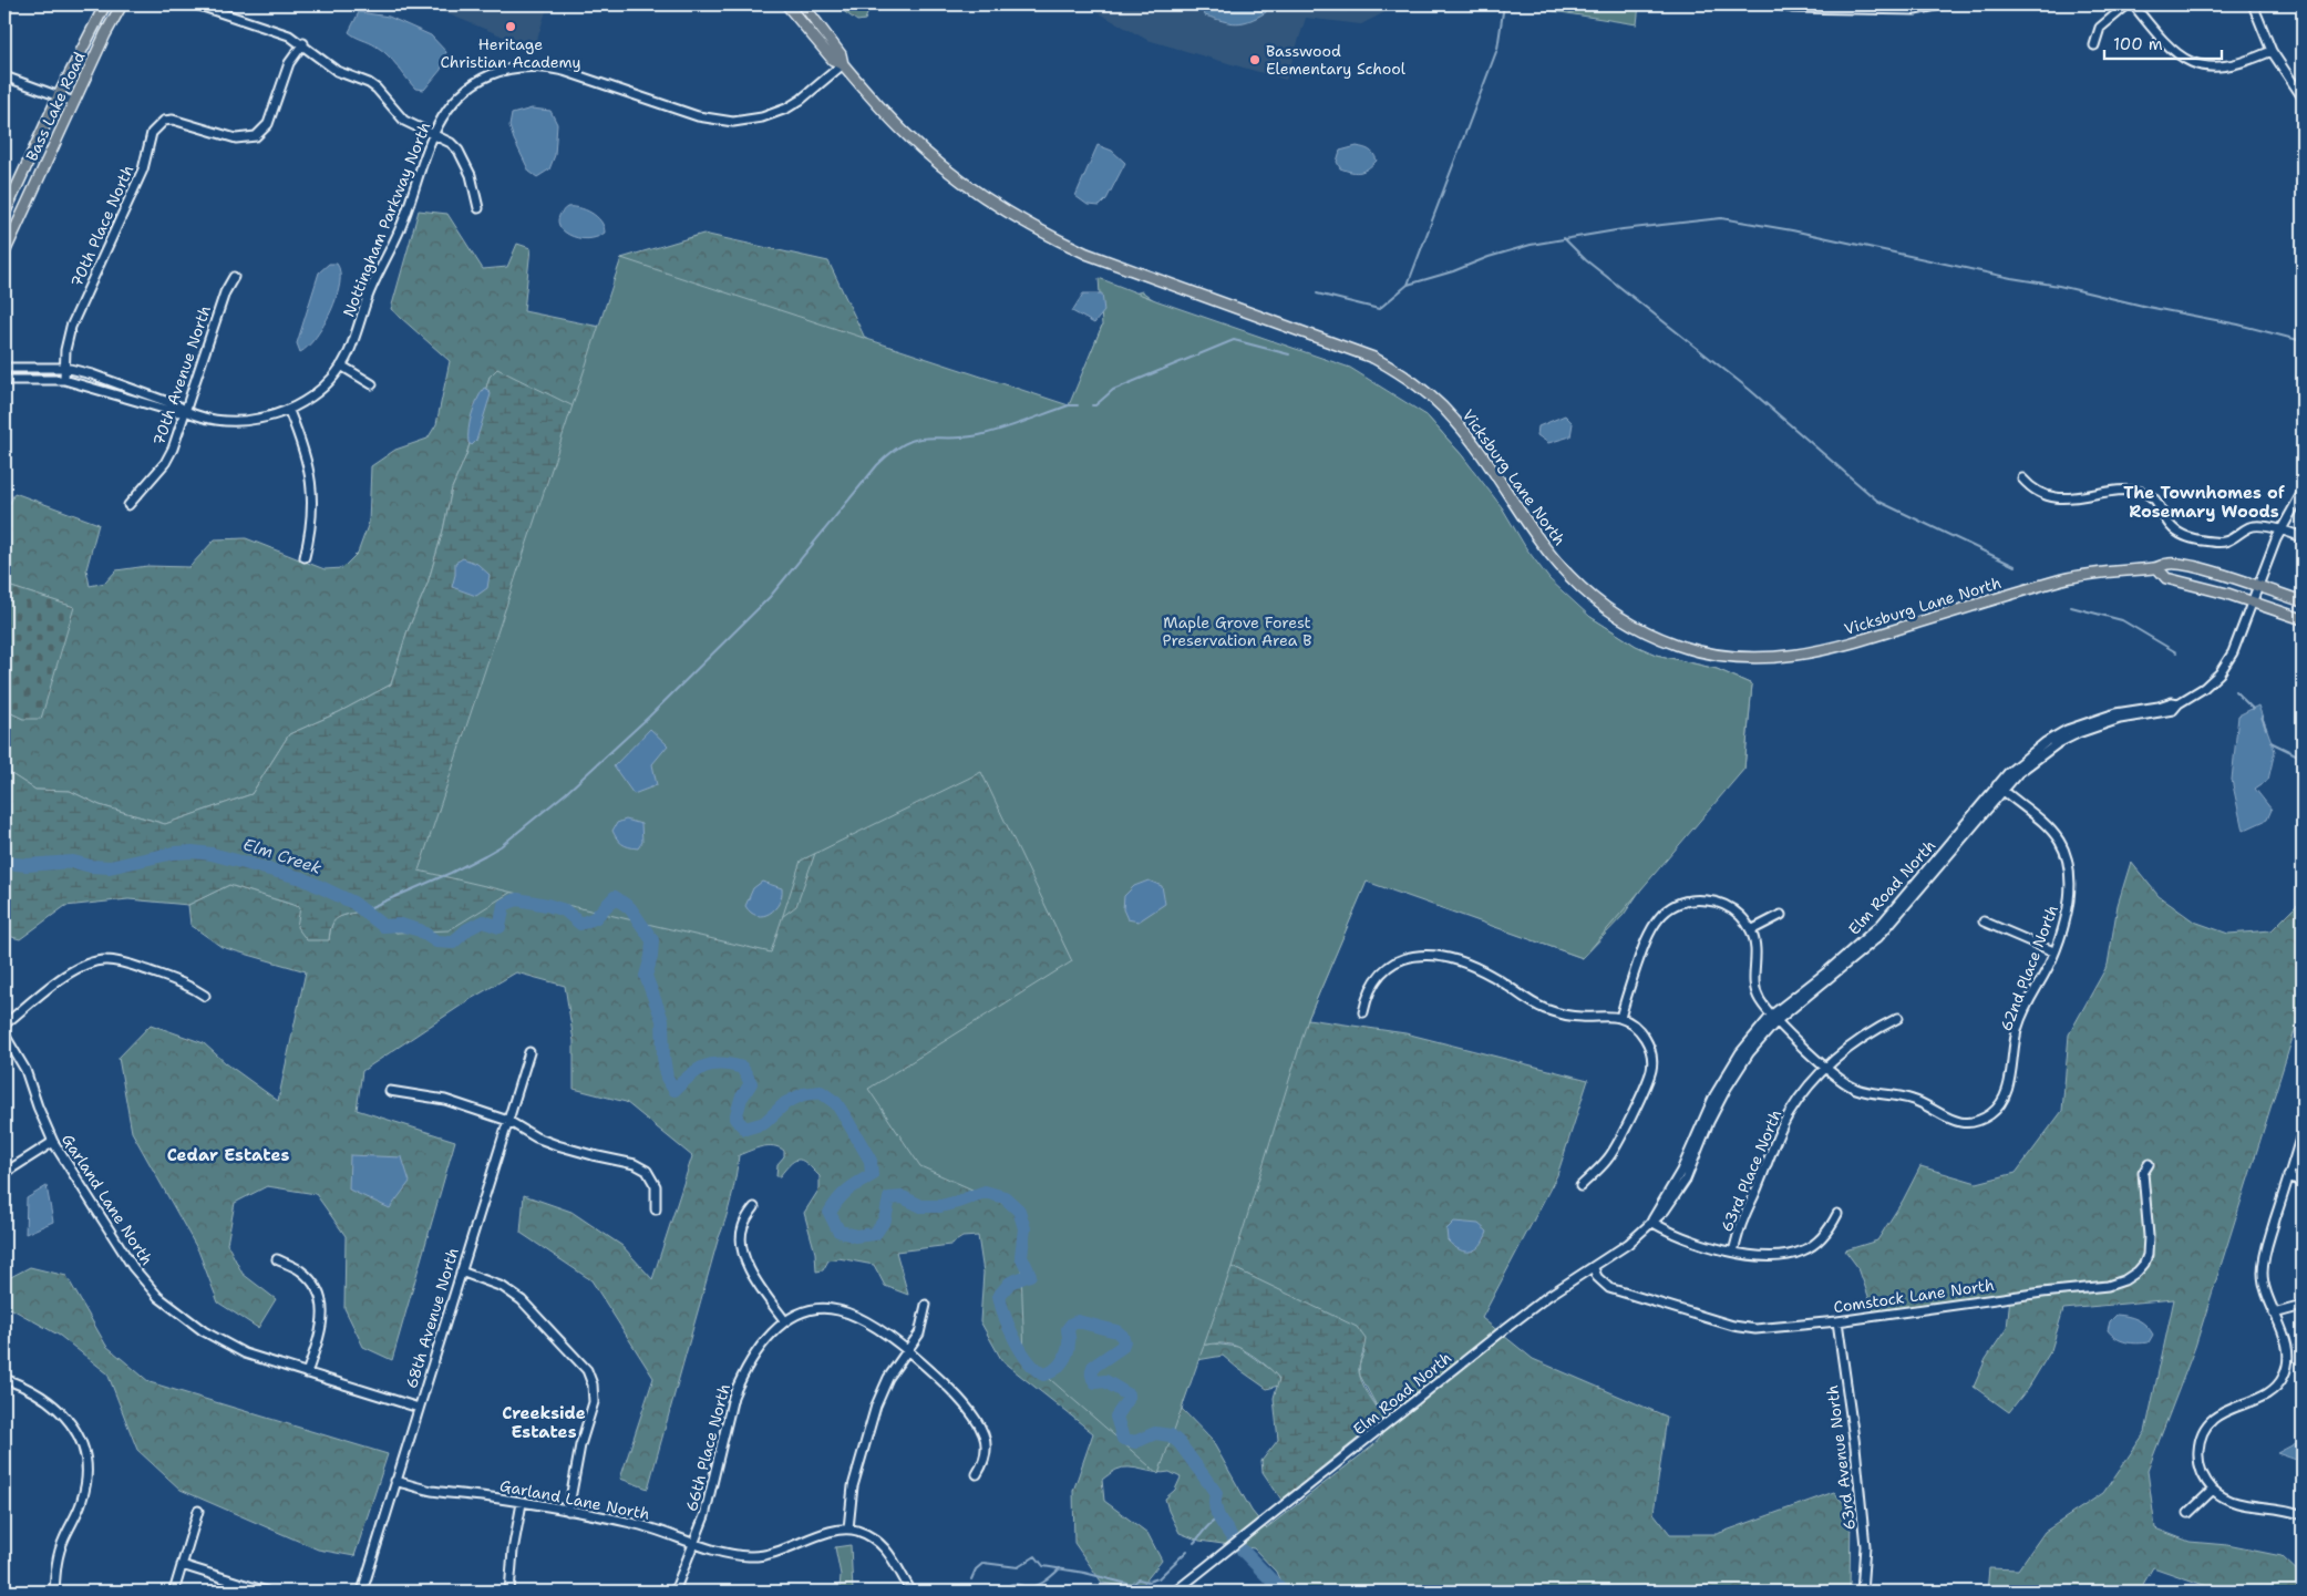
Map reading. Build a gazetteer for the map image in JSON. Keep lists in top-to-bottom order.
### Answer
{
  "streets": {
    "main road": ["Bass Lake Road", "Vicksburg Lane North"],
    "street": [
      "Nottingham Parkway North",
      "70th Place North",
      "70th Avenue North",
      "Elm Road North",
      "62nd Place North",
      "63rd Place North",
      "Garland Lane North",
      "Comstock Lane North",
      "68th Avenue North",
      "66th Place North",
      "63rd Avenue North"
    ]
  },
  "crossings": [
    ["Nottingham Parkway North", "70th Place North"],
    ["Nottingham Parkway North", "70th Avenue North"],
    ["Nottingham Parkway North", "Vicksburg Lane North"],
    ["Vicksburg Lane North", "Elm Road North"],
    ["Elm Road North", "62nd Place North"],
    ["Elm Road North", "Comstock Lane North"],
    ["62nd Place North", "63rd Place North"],
    ["Garland Lane North", "68th Avenue North"],
    ["Garland Lane North", "66th Place North"],
    ["Comstock Lane North", "63rd Avenue North"]
  ],
  "districts": ["The Townhomes of Rosemary Woods", "Cedar Estates", "Creekside Estates"],
  "water": ["Elm Creek"],
  "parks": ["Maple Grove Forest Preservation Area B"],
  "places": ["Heritage Christian Academy", "Basswood Elementary School"],
  "scale_bar": "100 m"
}
